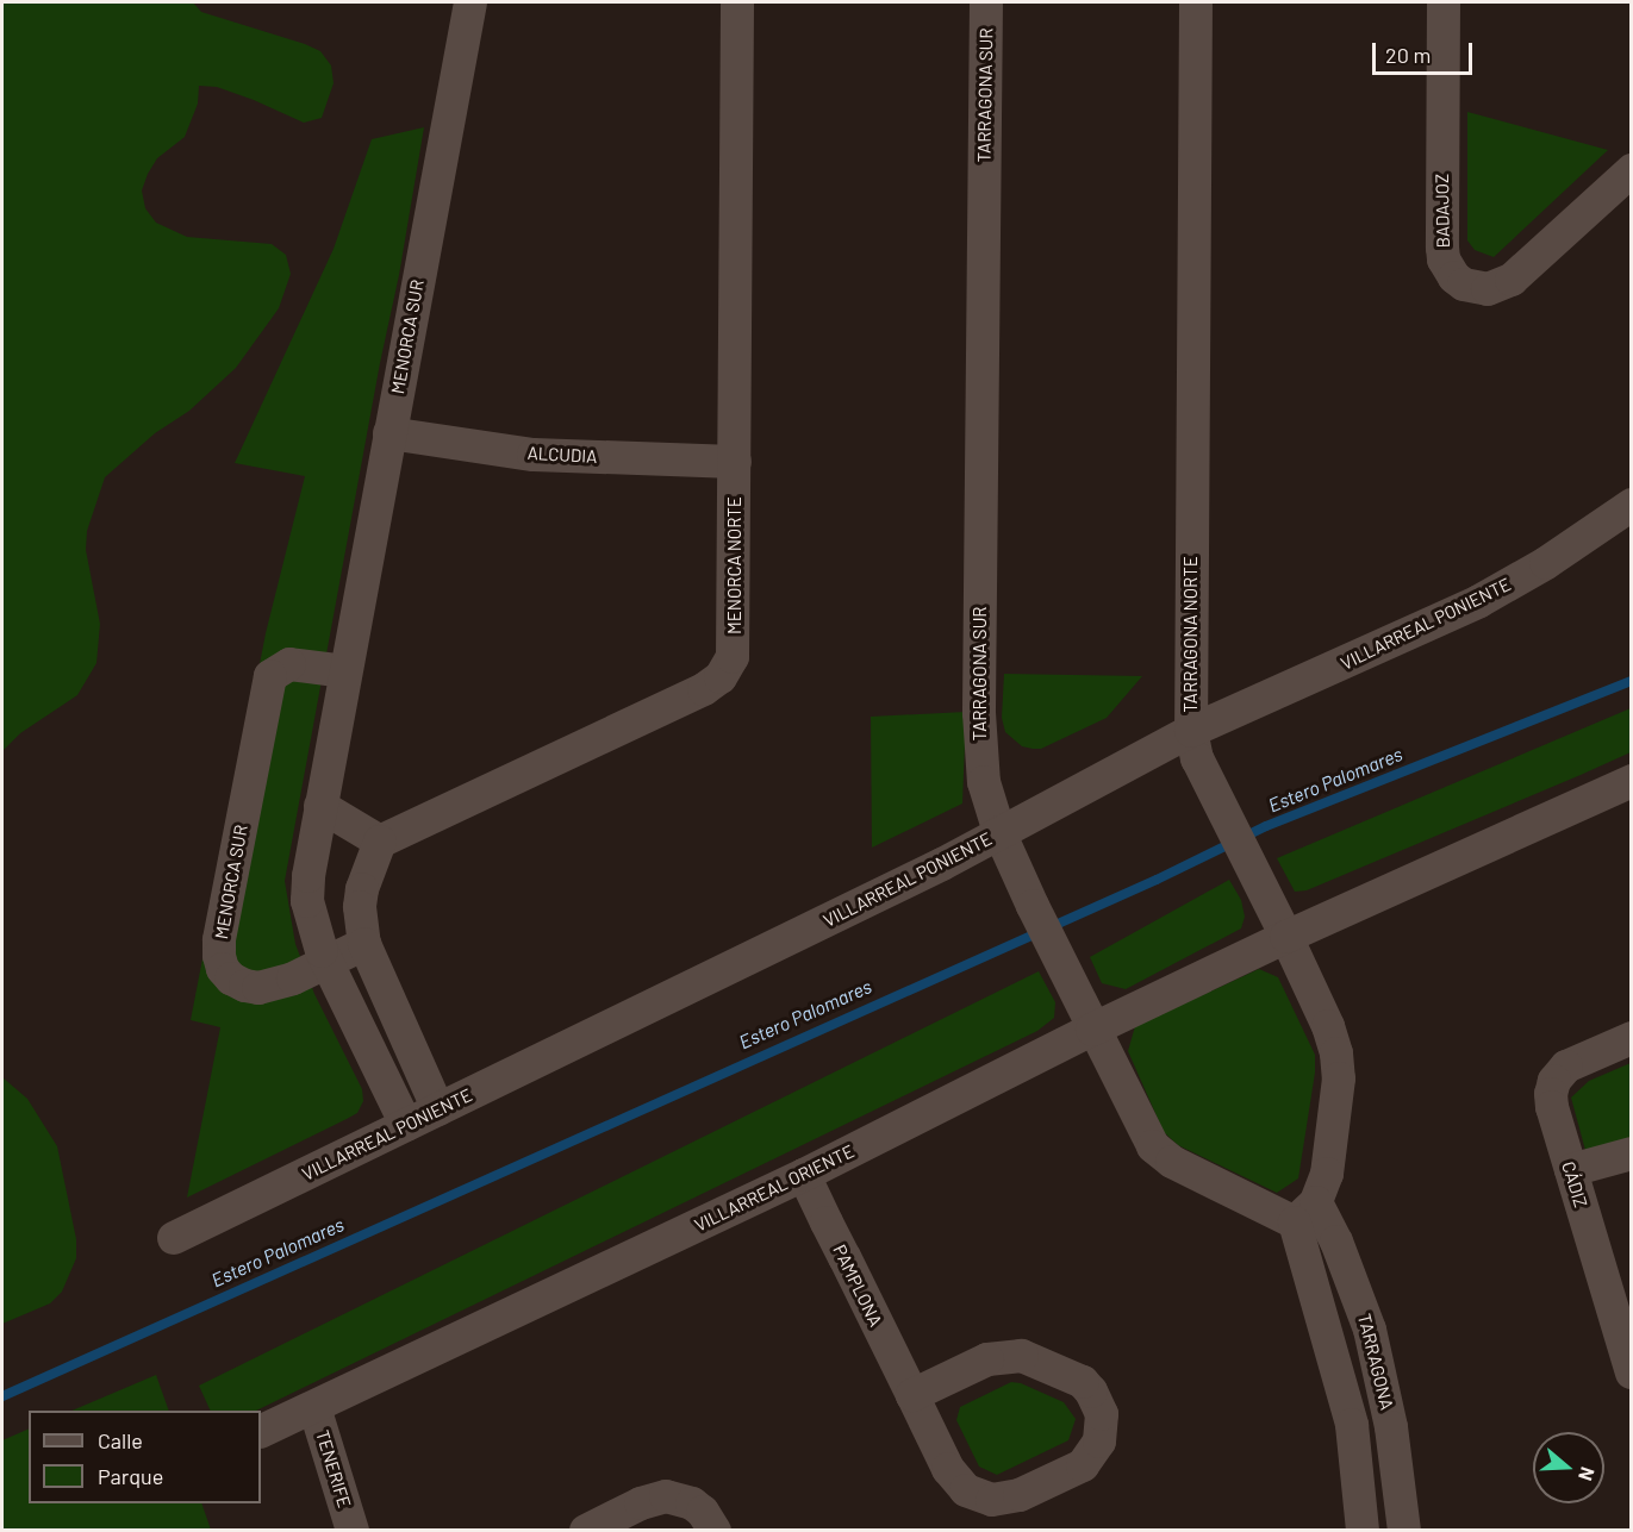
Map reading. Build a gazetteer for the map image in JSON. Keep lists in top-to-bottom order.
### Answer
{
  "streets": {
    "street": [
      "TARRAGONA SUR",
      "BADAJOZ",
      "MENORCA SUR",
      "ALCUDIA",
      "MENORCA NORTE",
      "VILLARREAL PONIENTE",
      "TARRAGONA NORTE",
      "CÁDIZ",
      "VILLARREAL ORIENTE",
      "PAMPLONA",
      "TARRAGONA",
      "TENERIFE"
    ]
  },
  "crossings": [
    ["TARRAGONA SUR", "VILLARREAL PONIENTE"],
    ["TARRAGONA SUR", "TARRAGONA NORTE"],
    ["TARRAGONA SUR", "VILLARREAL ORIENTE"],
    ["TARRAGONA SUR", "TARRAGONA"],
    ["MENORCA SUR", "ALCUDIA"],
    ["MENORCA SUR", "VILLARREAL PONIENTE"],
    ["ALCUDIA", "MENORCA NORTE"],
    ["VILLARREAL PONIENTE", "TARRAGONA NORTE"],
    ["TARRAGONA NORTE", "VILLARREAL ORIENTE"],
    ["TARRAGONA NORTE", "TARRAGONA"],
    ["VILLARREAL ORIENTE", "PAMPLONA"],
    ["VILLARREAL ORIENTE", "TENERIFE"]
  ],
  "water": ["Estero Palomares"],
  "legend": ["Calle", "Parque"],
  "scale_bar": "20 m",
  "north": "right"
}
